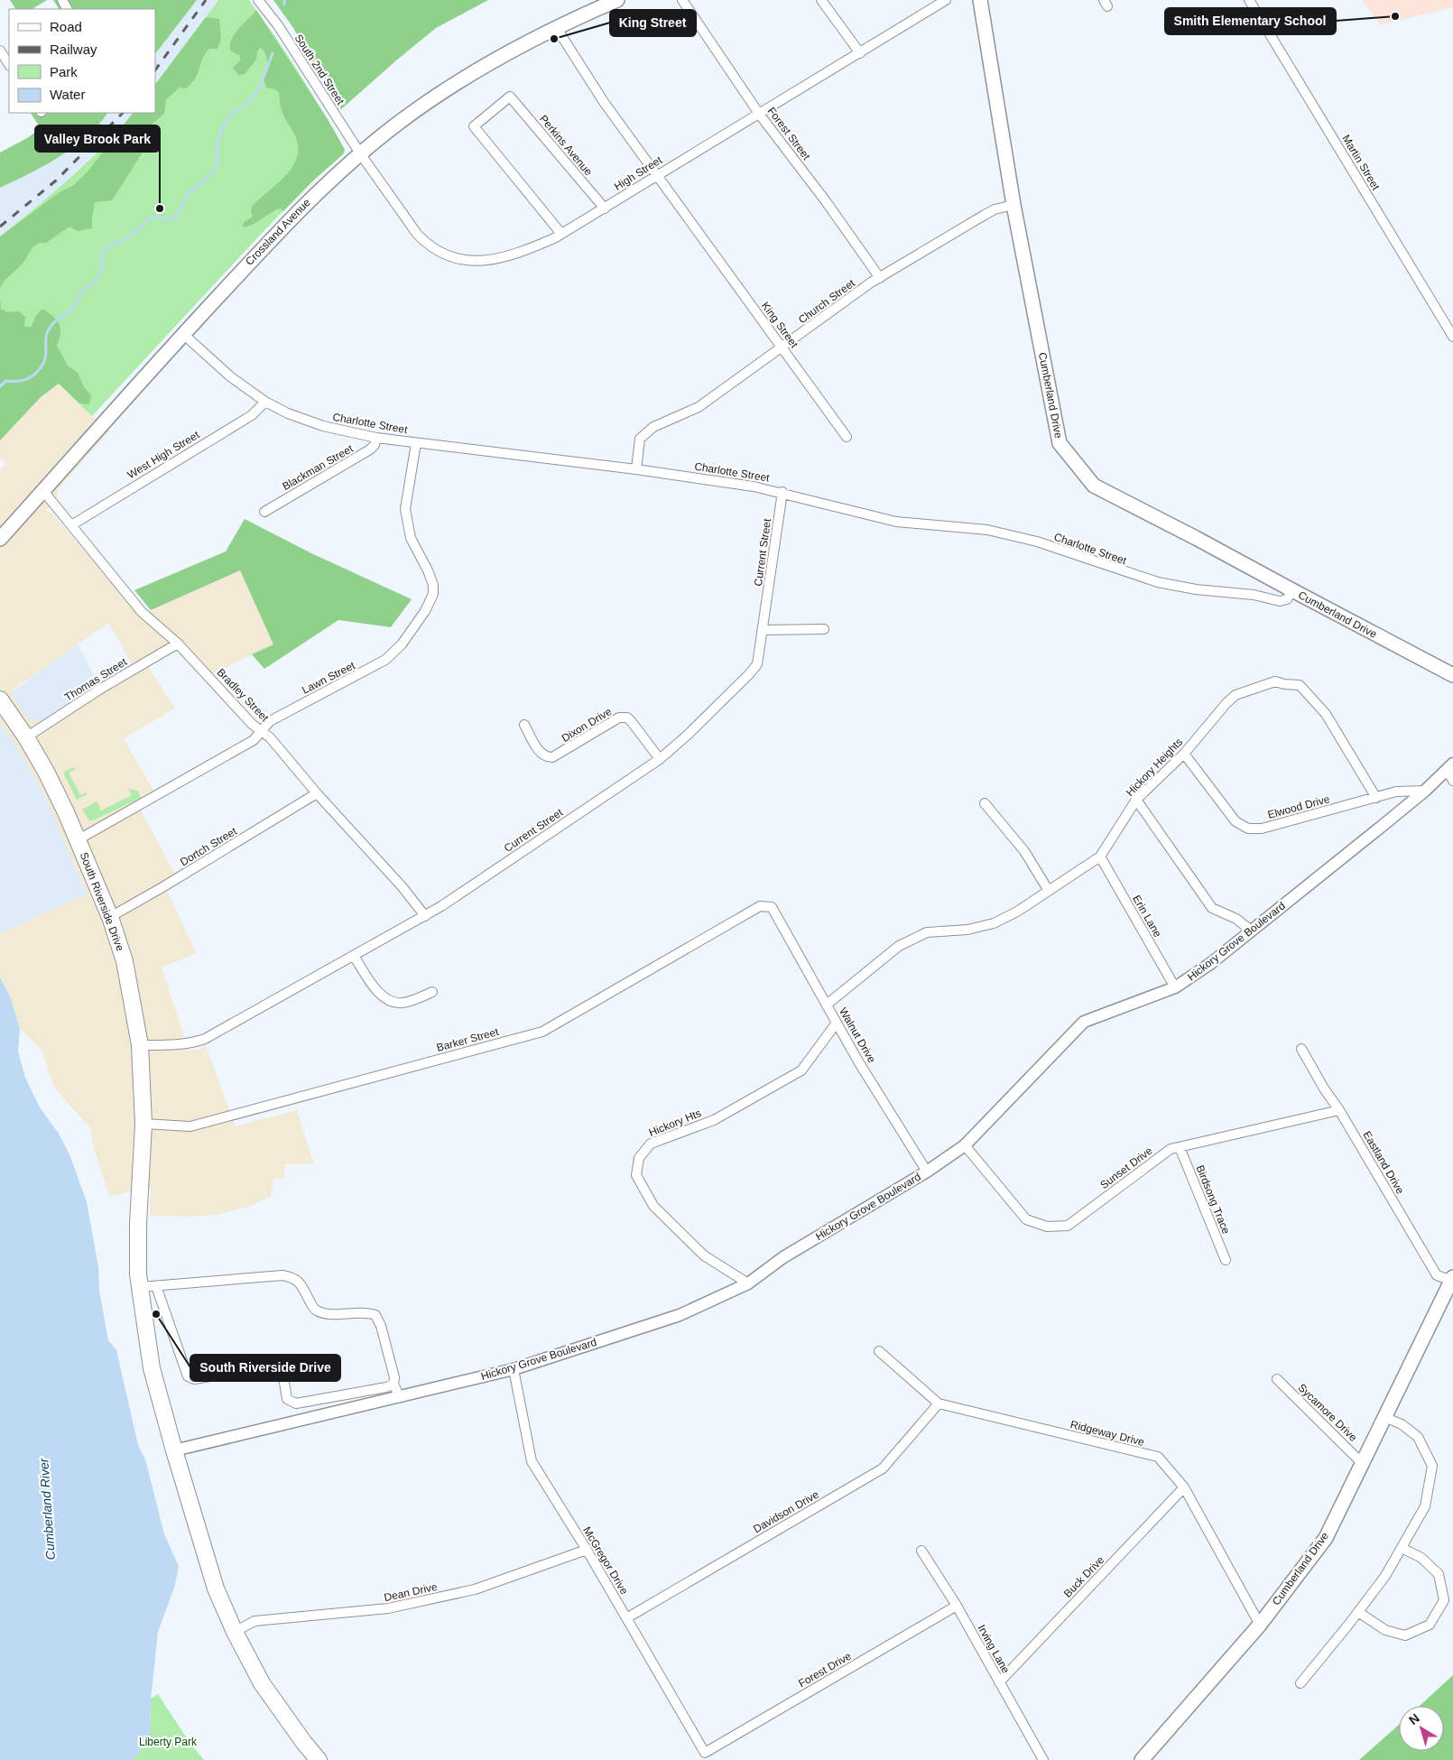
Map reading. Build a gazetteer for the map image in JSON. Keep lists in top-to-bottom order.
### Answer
{
  "streets": {
    "highway": ["South Riverside Drive"],
    "main road": ["Crossland Avenue", "Cumberland Drive"],
    "street": [
      "South 2nd Street",
      "Forest Street",
      "Perkins Avenue",
      "Martin Street",
      "High Street",
      "Church Street",
      "King Street",
      "Charlotte Street",
      "West High Street",
      "Blackman Street",
      "Current Street",
      "Lawn Street",
      "Thomas Street",
      "Bradley Street",
      "Dixon Drive",
      "Hickory Heights",
      "Elwood Drive",
      "Dortch Street",
      "Erin Lane",
      "Hickory Grove Boulevard",
      "Walnut Drive",
      "Barker Street",
      "Hickory Hts",
      "Eastland Drive",
      "Sunset Drive",
      "Birdsong Trace",
      "Sycamore Drive",
      "Ridgeway Drive",
      "Davidson Drive",
      "McGregor Drive",
      "Buck Drive",
      "Dean Drive",
      "Irving Lane",
      "Forest Drive"
    ]
  },
  "crossings": [
    ["South 2nd Street", "High Street"],
    ["South 2nd Street", "Crossland Avenue"],
    ["Forest Street", "High Street"],
    ["Forest Street", "Church Street"],
    ["Perkins Avenue", "High Street"],
    ["High Street", "Crossland Avenue"],
    ["High Street", "King Street"],
    ["Crossland Avenue", "King Street"],
    ["Crossland Avenue", "Charlotte Street"],
    ["Crossland Avenue", "Bradley Street"],
    ["Church Street", "King Street"],
    ["Church Street", "Cumberland Drive"],
    ["Church Street", "Charlotte Street"],
    ["Cumberland Drive", "Charlotte Street"],
    ["Cumberland Drive", "Eastland Drive"],
    ["Cumberland Drive", "Sycamore Drive"],
    ["Cumberland Drive", "Ridgeway Drive"],
    ["Charlotte Street", "West High Street"],
    ["Charlotte Street", "Blackman Street"],
    ["Charlotte Street", "Current Street"],
    ["Charlotte Street", "Lawn Street"],
    ["West High Street", "Bradley Street"],
    ["Current Street", "Bradley Street"],
    ["Current Street", "Dixon Drive"],
    ["Current Street", "South Riverside Drive"],
    ["Lawn Street", "Bradley Street"],
    ["Lawn Street", "South Riverside Drive"],
    ["Thomas Street", "Bradley Street"],
    ["Thomas Street", "South Riverside Drive"],
    ["Bradley Street", "Dortch Street"],
    ["Hickory Heights", "Elwood Drive"],
    ["Hickory Heights", "Erin Lane"],
    ["Hickory Heights", "Walnut Drive"],
    ["Elwood Drive", "Hickory Grove Boulevard"],
    ["Dortch Street", "South Riverside Drive"],
    ["South Riverside Drive", "Hickory Grove Boulevard"],
    ["South Riverside Drive", "Barker Street"],
    ["South Riverside Drive", "Dean Drive"],
    ["Erin Lane", "Hickory Grove Boulevard"],
    ["Hickory Grove Boulevard", "Walnut Drive"],
    ["Hickory Grove Boulevard", "Hickory Hts"],
    ["Hickory Grove Boulevard", "Sunset Drive"],
    ["Hickory Grove Boulevard", "McGregor Drive"],
    ["Walnut Drive", "Barker Street"],
    ["Walnut Drive", "Hickory Hts"],
    ["Eastland Drive", "Sunset Drive"],
    ["Sunset Drive", "Birdsong Trace"],
    ["Ridgeway Drive", "Davidson Drive"],
    ["Ridgeway Drive", "Buck Drive"],
    ["Davidson Drive", "McGregor Drive"],
    ["McGregor Drive", "Dean Drive"],
    ["McGregor Drive", "Forest Drive"],
    ["Buck Drive", "Irving Lane"],
    ["Irving Lane", "Forest Drive"]
  ],
  "water": ["Cumberland River"],
  "parks": ["Liberty Park"],
  "places": [
    "Smith Elementary School",
    "King Street",
    "Valley Brook Park",
    "South Riverside Drive"
  ],
  "legend": [
    "Road",
    "Railway",
    "Park",
    "Water"
  ],
  "north": "top left"
}
